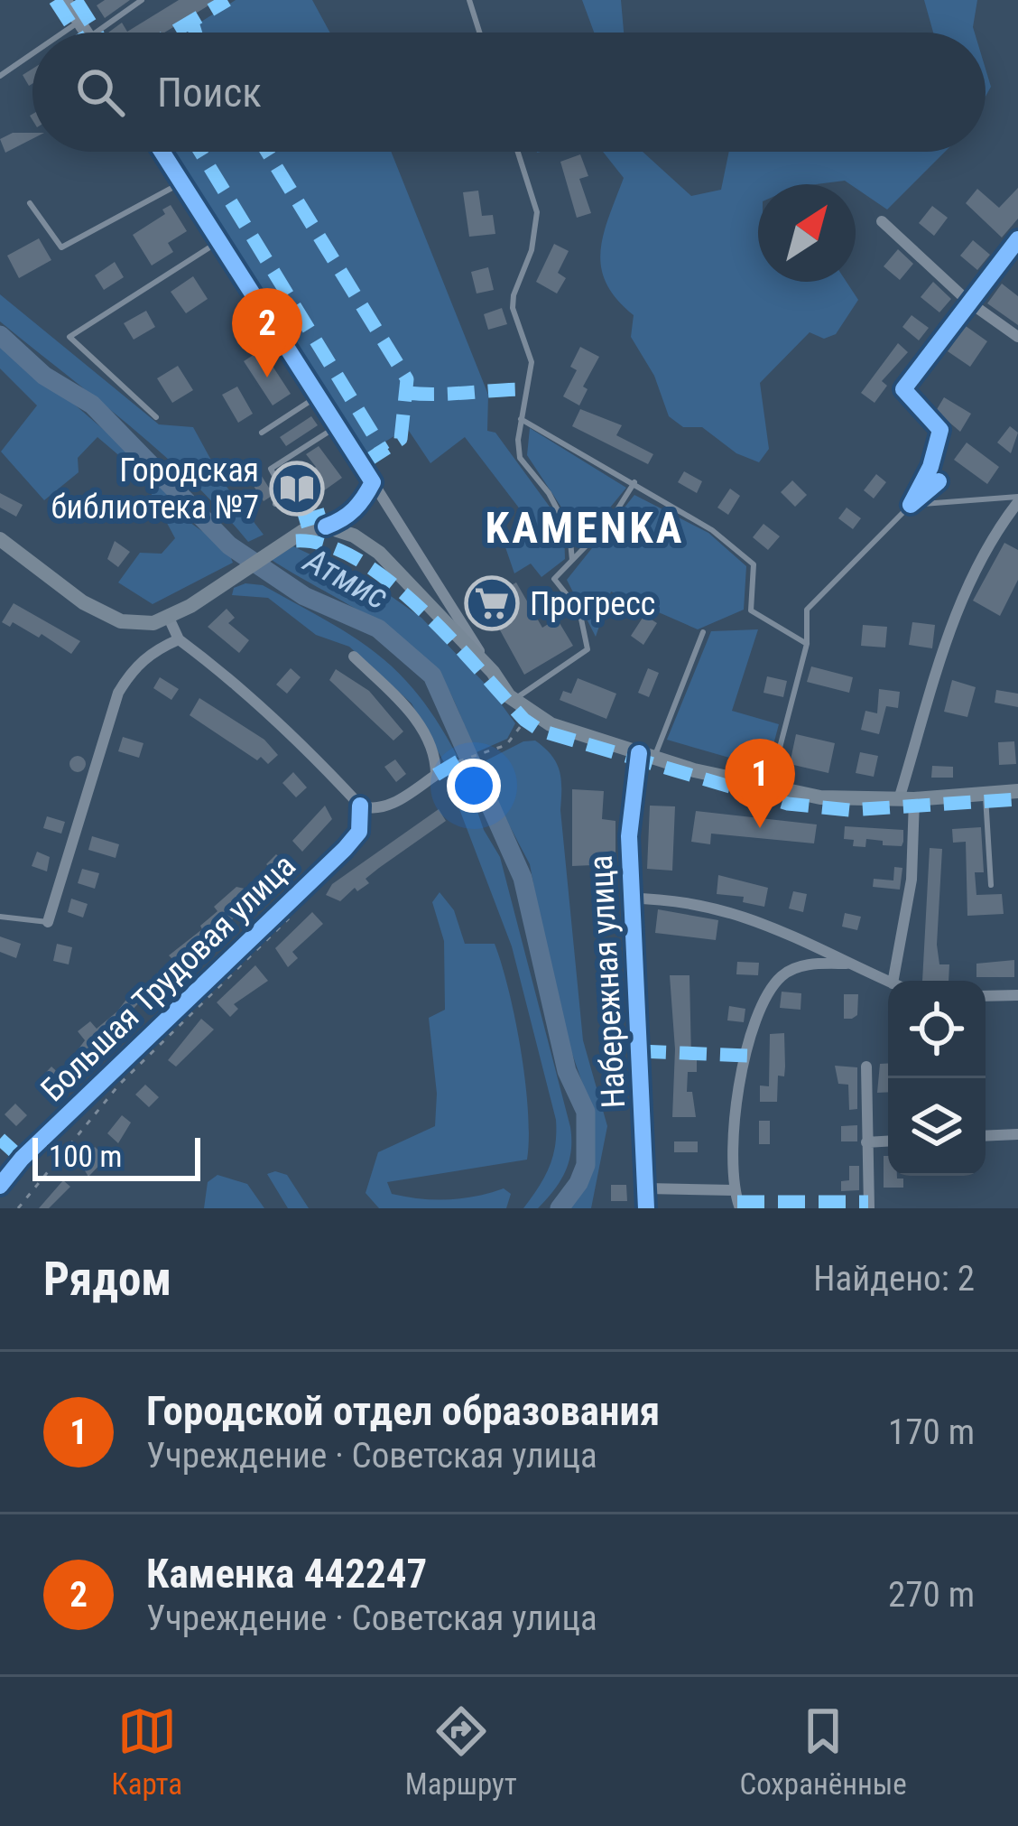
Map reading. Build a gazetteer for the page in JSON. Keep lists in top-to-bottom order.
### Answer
{
  "streets": {
    "street": ["Большая Трудовая улица", "Набережная улица"]
  },
  "districts": ["KAMENKA"],
  "water": ["Атмис"],
  "places": {
    "library": ["Городская библиотека №7"],
    "supermarket": ["Прогресс"]
  },
  "scale_bar": "100 m",
  "north": "top right",
  "page": {
    "search": "Поиск",
    "pins": ["2", "1"],
    "scale": "100 m",
    "heading": ["Рядом", "Найдено: 2"],
    "list": [
      {
        "mark": "1",
        "name": "Городской отдел образования",
        "note": "Учреждение · Советская улица",
        "value": "170 m"
      },
      {
        "mark": "2",
        "name": "Каменка 442247",
        "note": "Учреждение · Советская улица",
        "value": "270 m"
      }
    ],
    "nav": ["Карта", "Маршрут", "Сохранённые"]
  }
}
